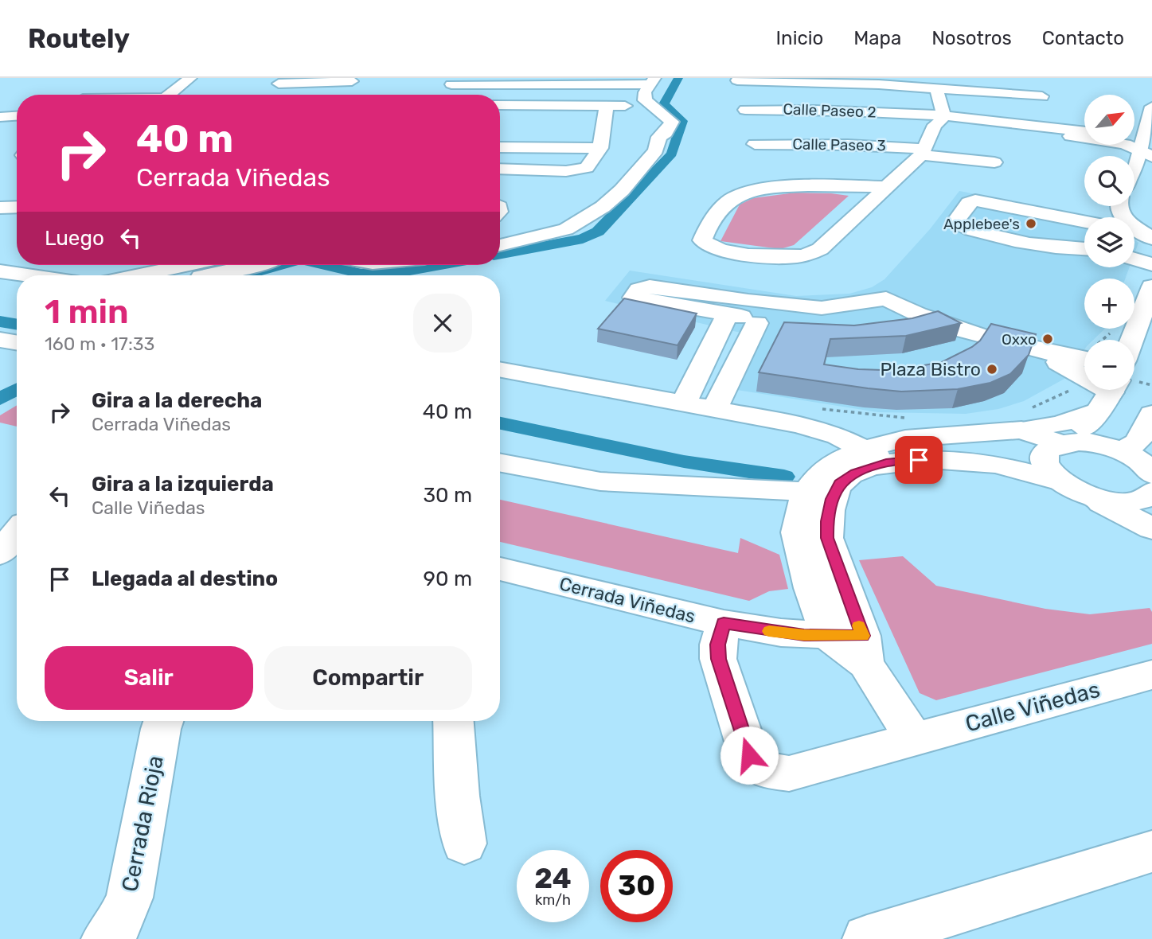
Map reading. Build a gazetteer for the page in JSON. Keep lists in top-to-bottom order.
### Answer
{
  "streets": {
    "street": [
      "Calle Paseo 2",
      "Calle Paseo 3",
      "Cerrada Viñedas",
      "Calle Viñedas",
      "Cerrada Rioja"
    ]
  },
  "crossings": [
    ["Cerrada Viñedas", "Calle Viñedas"]
  ],
  "places": ["Applebee's", "Oxxo", "Plaza Bistro"],
  "north": "top right",
  "page": {
    "header": "Routely",
    "nav": [
      "Inicio",
      "Mapa",
      "Nosotros",
      "Contacto"
    ],
    "map_buttons": ["+", "−"],
    "turn": ["40 m", "Cerrada Viñedas"],
    "then": "Luego",
    "heading": ["1 min", "160 m · 17:33"],
    "list": [
      {
        "name": "Gira a la derecha",
        "note": "Cerrada Viñedas",
        "value": "40 m"
      },
      {
        "name": "Gira a la izquierda",
        "note": "Calle Viñedas",
        "value": "30 m"
      },
      {
        "name": "Llegada al destino",
        "value": "90 m"
      }
    ],
    "buttons": ["Salir", "Compartir"],
    "speed": "24 km/h",
    "limit": "30"
  }
}
